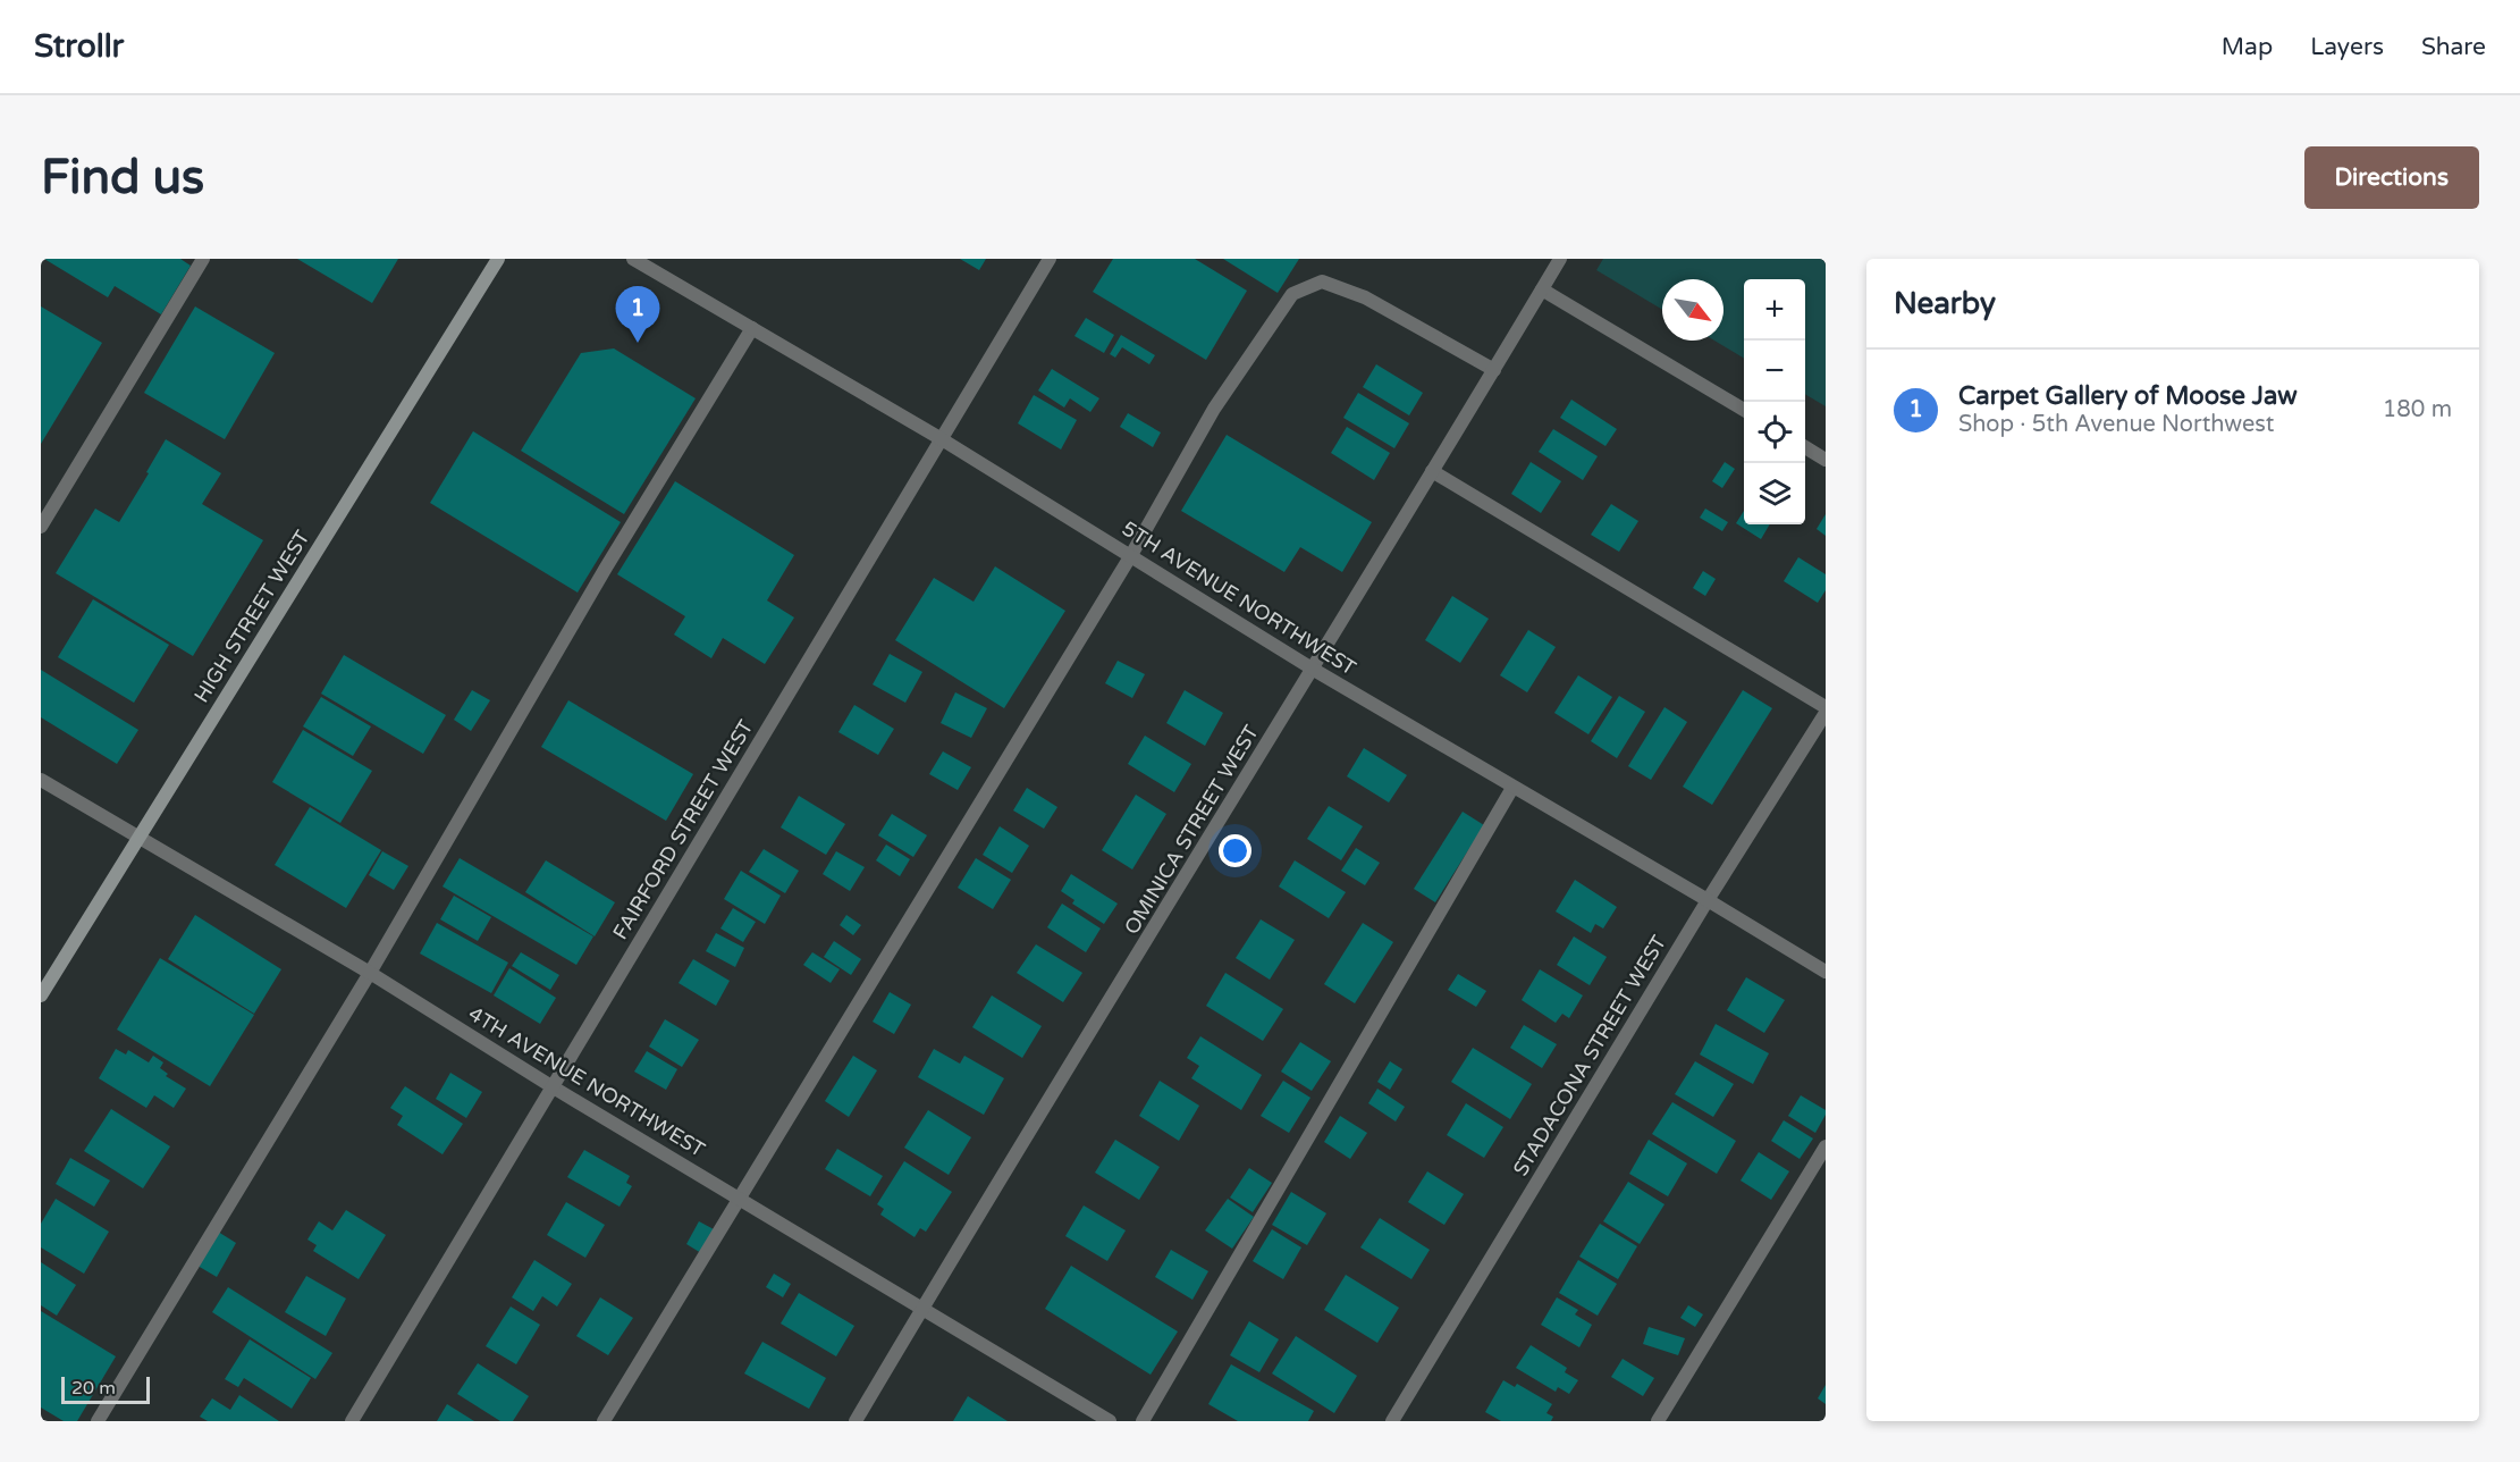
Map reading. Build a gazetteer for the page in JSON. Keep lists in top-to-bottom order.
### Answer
{
  "streets": {
    "main road": ["HIGH STREET WEST"],
    "street": [
      "5TH AVENUE NORTHWEST",
      "FAIRFORD STREET WEST",
      "OMINICA STREET WEST",
      "STADACONA STREET WEST",
      "4TH AVENUE NORTHWEST"
    ]
  },
  "crossings": [
    ["5TH AVENUE NORTHWEST", "FAIRFORD STREET WEST"],
    ["5TH AVENUE NORTHWEST", "OMINICA STREET WEST"],
    ["5TH AVENUE NORTHWEST", "STADACONA STREET WEST"],
    ["HIGH STREET WEST", "4TH AVENUE NORTHWEST"],
    ["FAIRFORD STREET WEST", "4TH AVENUE NORTHWEST"],
    ["OMINICA STREET WEST", "4TH AVENUE NORTHWEST"]
  ],
  "scale_bar": "20 m",
  "north": "bottom right",
  "page": {
    "header": "Strollr",
    "nav": ["Map", "Layers", "Share"],
    "buttons": "Directions",
    "title": "Find us",
    "heading": "Nearby",
    "map_buttons": ["+", "−"],
    "pins": "1",
    "list": [
      {
        "mark": "1",
        "name": "Carpet Gallery of Moose Jaw",
        "note": "Shop · 5th Avenue Northwest",
        "value": "180 m"
      }
    ],
    "scale": "20 m"
  }
}
